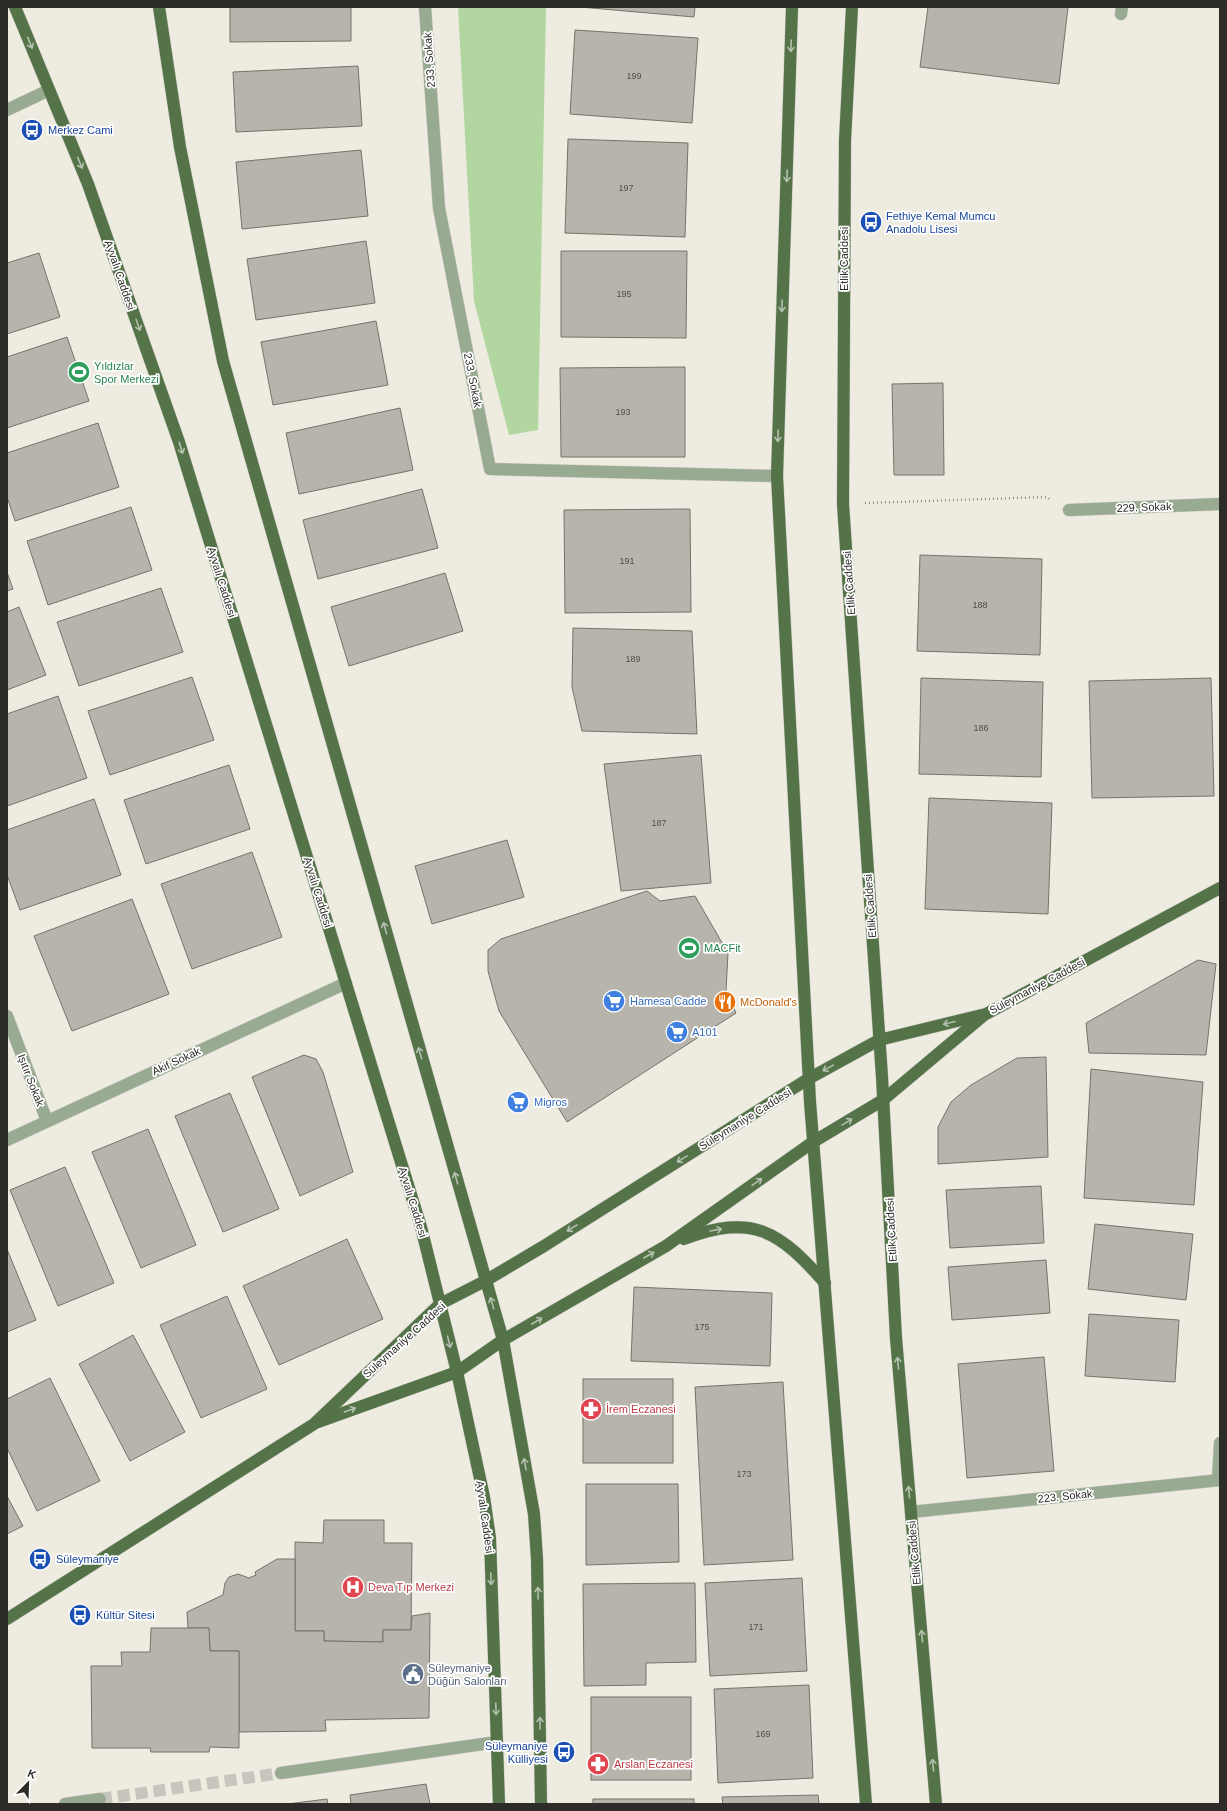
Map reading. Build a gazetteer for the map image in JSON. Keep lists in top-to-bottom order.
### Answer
{
  "streets": {
    "main road": ["Etlik Caddesi", "Ayvalı Caddesi", "Süleymaniye Caddesi"],
    "street": [
      "233. Sokak",
      "229. Sokak",
      "Akif Sokak",
      "Işıtır Sokak",
      "223. Sokak"
    ]
  },
  "crossings": [
    ["Etlik Caddesi", "Süleymaniye Caddesi"],
    ["Etlik Caddesi", "223. Sokak"],
    ["Ayvalı Caddesi", "Süleymaniye Caddesi"],
    ["Ayvalı Caddesi", "Akif Sokak"],
    ["Akif Sokak", "Işıtır Sokak"]
  ],
  "places": {
    "bus stop": [
      "Merkez Cami",
      "Fethiye Kemal Mumcu Anadolu Lisesi",
      "Süleymaniye",
      "Kültür Sitesi",
      "Süleymaniye Külliyesi"
    ],
    "sports": ["Yıldızlar Spor Merkezi", "MACFit"],
    "supermarket": ["Hamesa Cadde", "A101", "Migros"],
    "restaurant": ["McDonald's"],
    "pharmacy": ["İrem Eczanesi", "Arslan Eczanesi"],
    "hospital": ["Deva Tıp Merkezi"],
    "public building": ["Süleymaniye Düğün Salonları"]
  },
  "house_numbers": [
    "199",
    "197",
    "195",
    "193",
    "191",
    "188",
    "189",
    "186",
    "187",
    "175",
    "173",
    "171",
    "169"
  ],
  "north": "top right"
}
